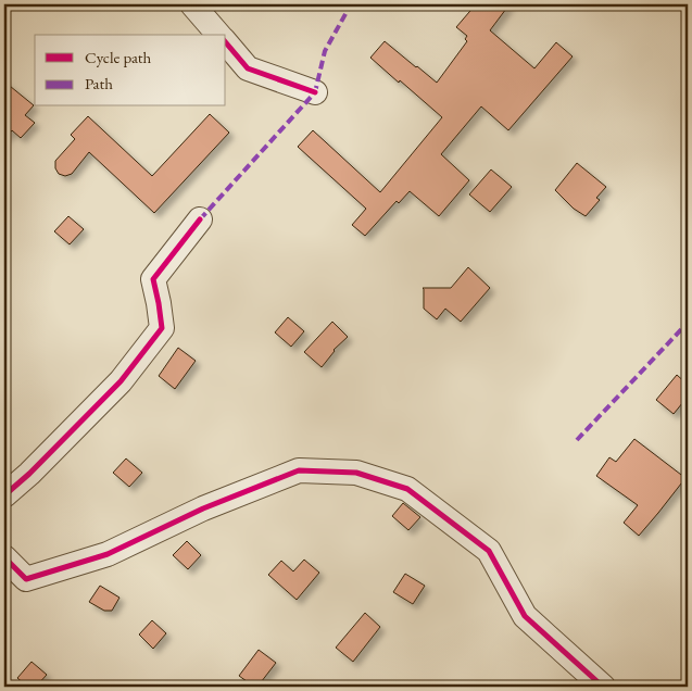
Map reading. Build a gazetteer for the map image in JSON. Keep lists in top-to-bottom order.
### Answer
{
  "legend": ["Cycle path", "Path"]
}
